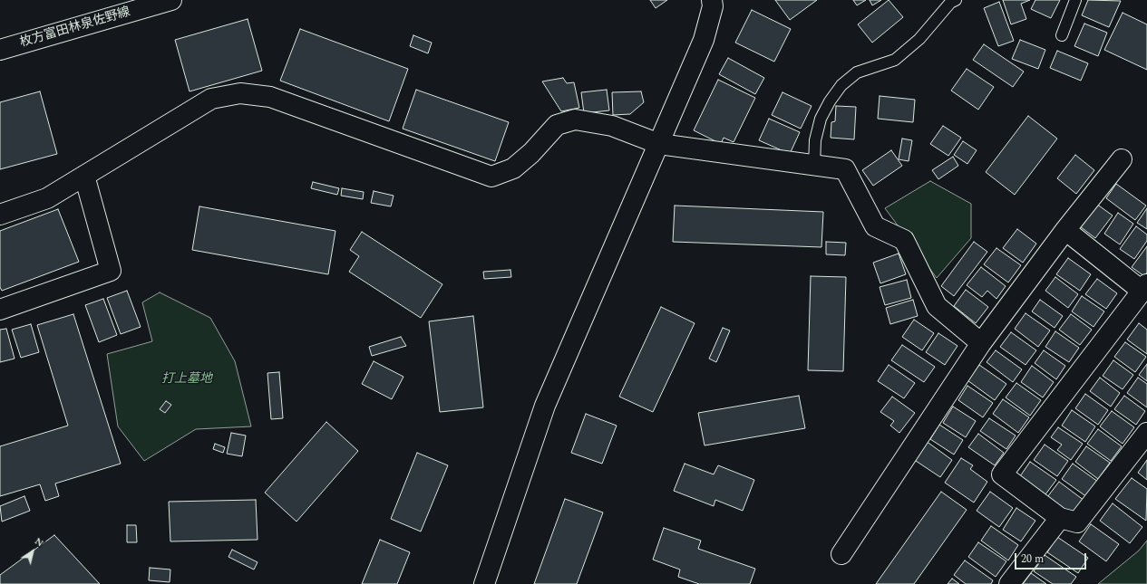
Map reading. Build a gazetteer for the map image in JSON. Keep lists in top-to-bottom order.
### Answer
{
  "streets": {
    "street": ["枚方富田林泉佐野線"]
  },
  "parks": ["打上墓地"],
  "scale_bar": "20 m",
  "north": "top right"
}
